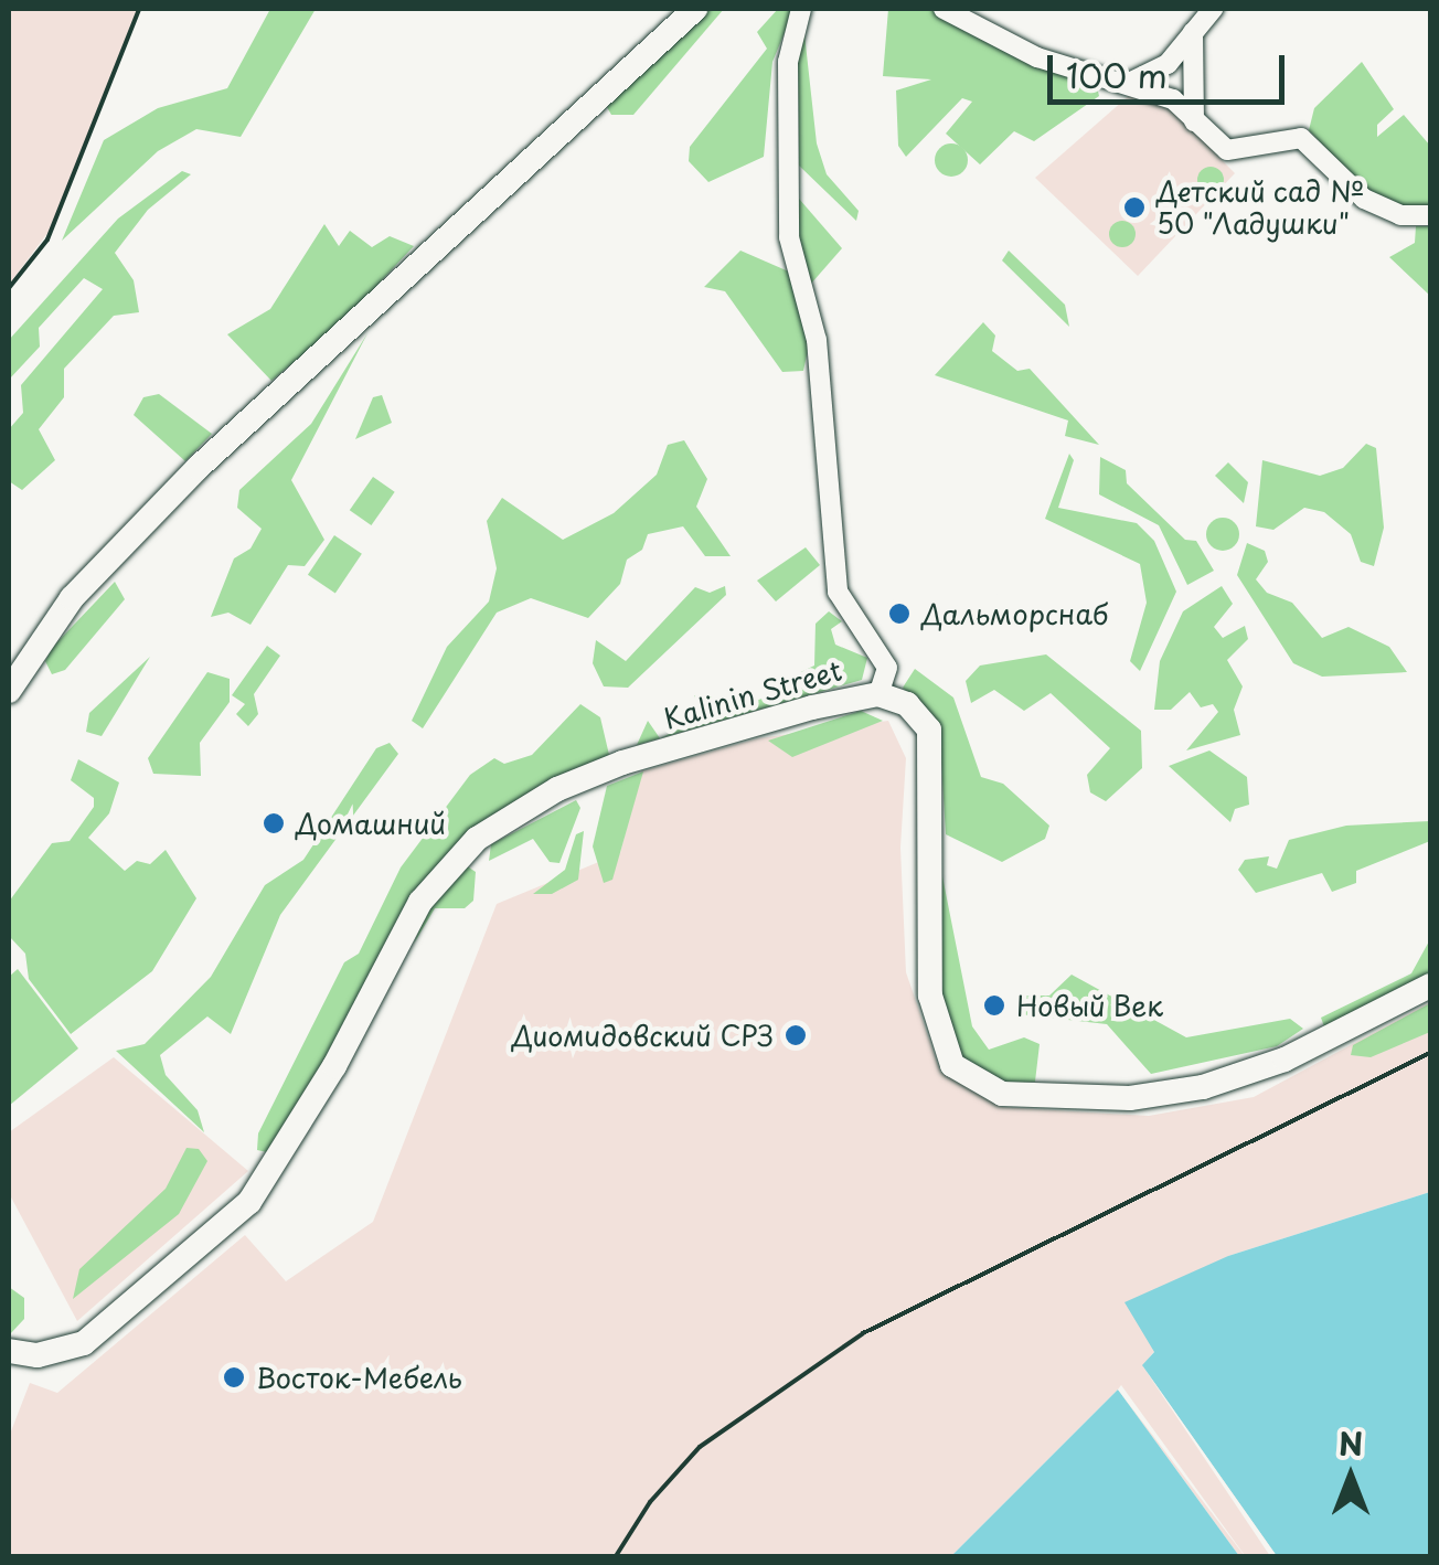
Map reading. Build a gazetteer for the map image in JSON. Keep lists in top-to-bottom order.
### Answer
{
  "streets": {
    "main road": ["Kalinin Street"]
  },
  "places": [
    "Детский сад № 50 \"Ладушки\"",
    "Дальморснаб",
    "Домашний",
    "Новый Век",
    "Диомидовский СРЗ",
    "Восток-Мебель"
  ],
  "scale_bar": "100 m",
  "north": "top"
}
